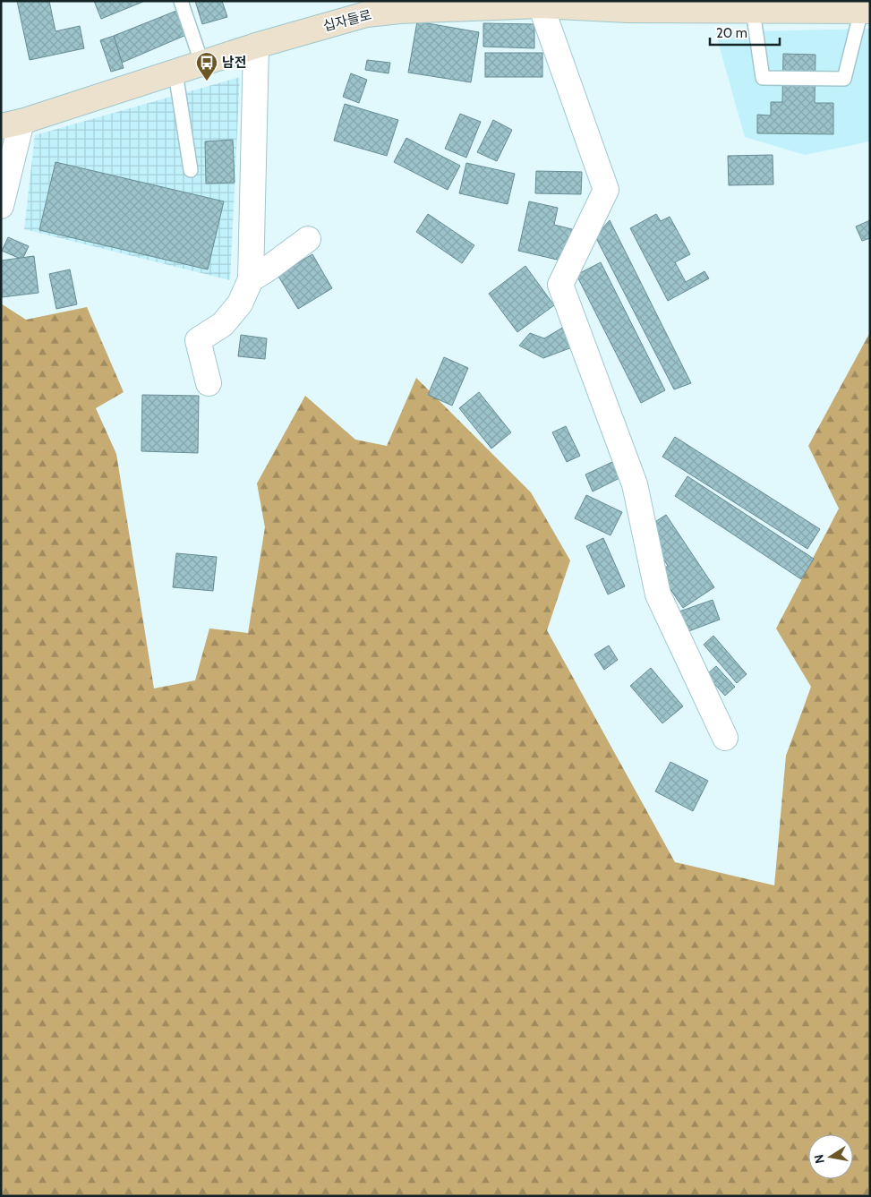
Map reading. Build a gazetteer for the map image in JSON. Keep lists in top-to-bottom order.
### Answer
{
  "streets": {
    "main road": ["십자들로"]
  },
  "places": {
    "bus stop": ["남전"]
  },
  "scale_bar": "20 m",
  "north": "left"
}
